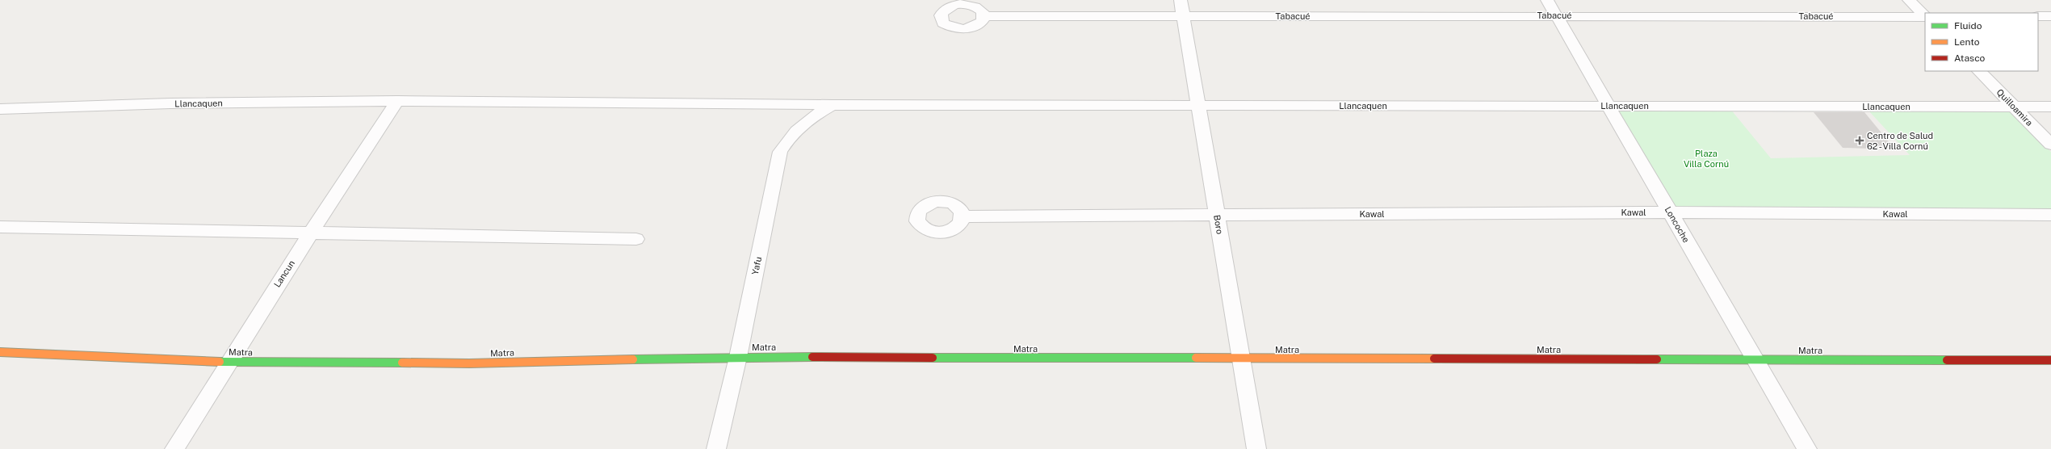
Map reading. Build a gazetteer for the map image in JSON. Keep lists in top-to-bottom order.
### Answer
{
  "streets": {
    "street": [
      "Tabacué",
      "Llancaquen",
      "Quilloamira",
      "Kawal",
      "Boro",
      "Loncoche",
      "Yafu",
      "Lancun",
      "Matra"
    ]
  },
  "crossings": [
    ["Tabacué", "Boro"],
    ["Tabacué", "Loncoche"],
    ["Llancaquen", "Quilloamira"],
    ["Llancaquen", "Boro"],
    ["Llancaquen", "Loncoche"],
    ["Llancaquen", "Yafu"],
    ["Llancaquen", "Lancun"],
    ["Kawal", "Boro"],
    ["Kawal", "Loncoche"],
    ["Boro", "Matra"],
    ["Loncoche", "Matra"],
    ["Yafu", "Matra"],
    ["Lancun", "Matra"]
  ],
  "parks": ["Plaza Villa Cornú"],
  "places": {
    "health": ["Centro de Salud 62 - Villa Cornú"]
  },
  "legend": ["Fluido", "Lento", "Atasco"]
}
